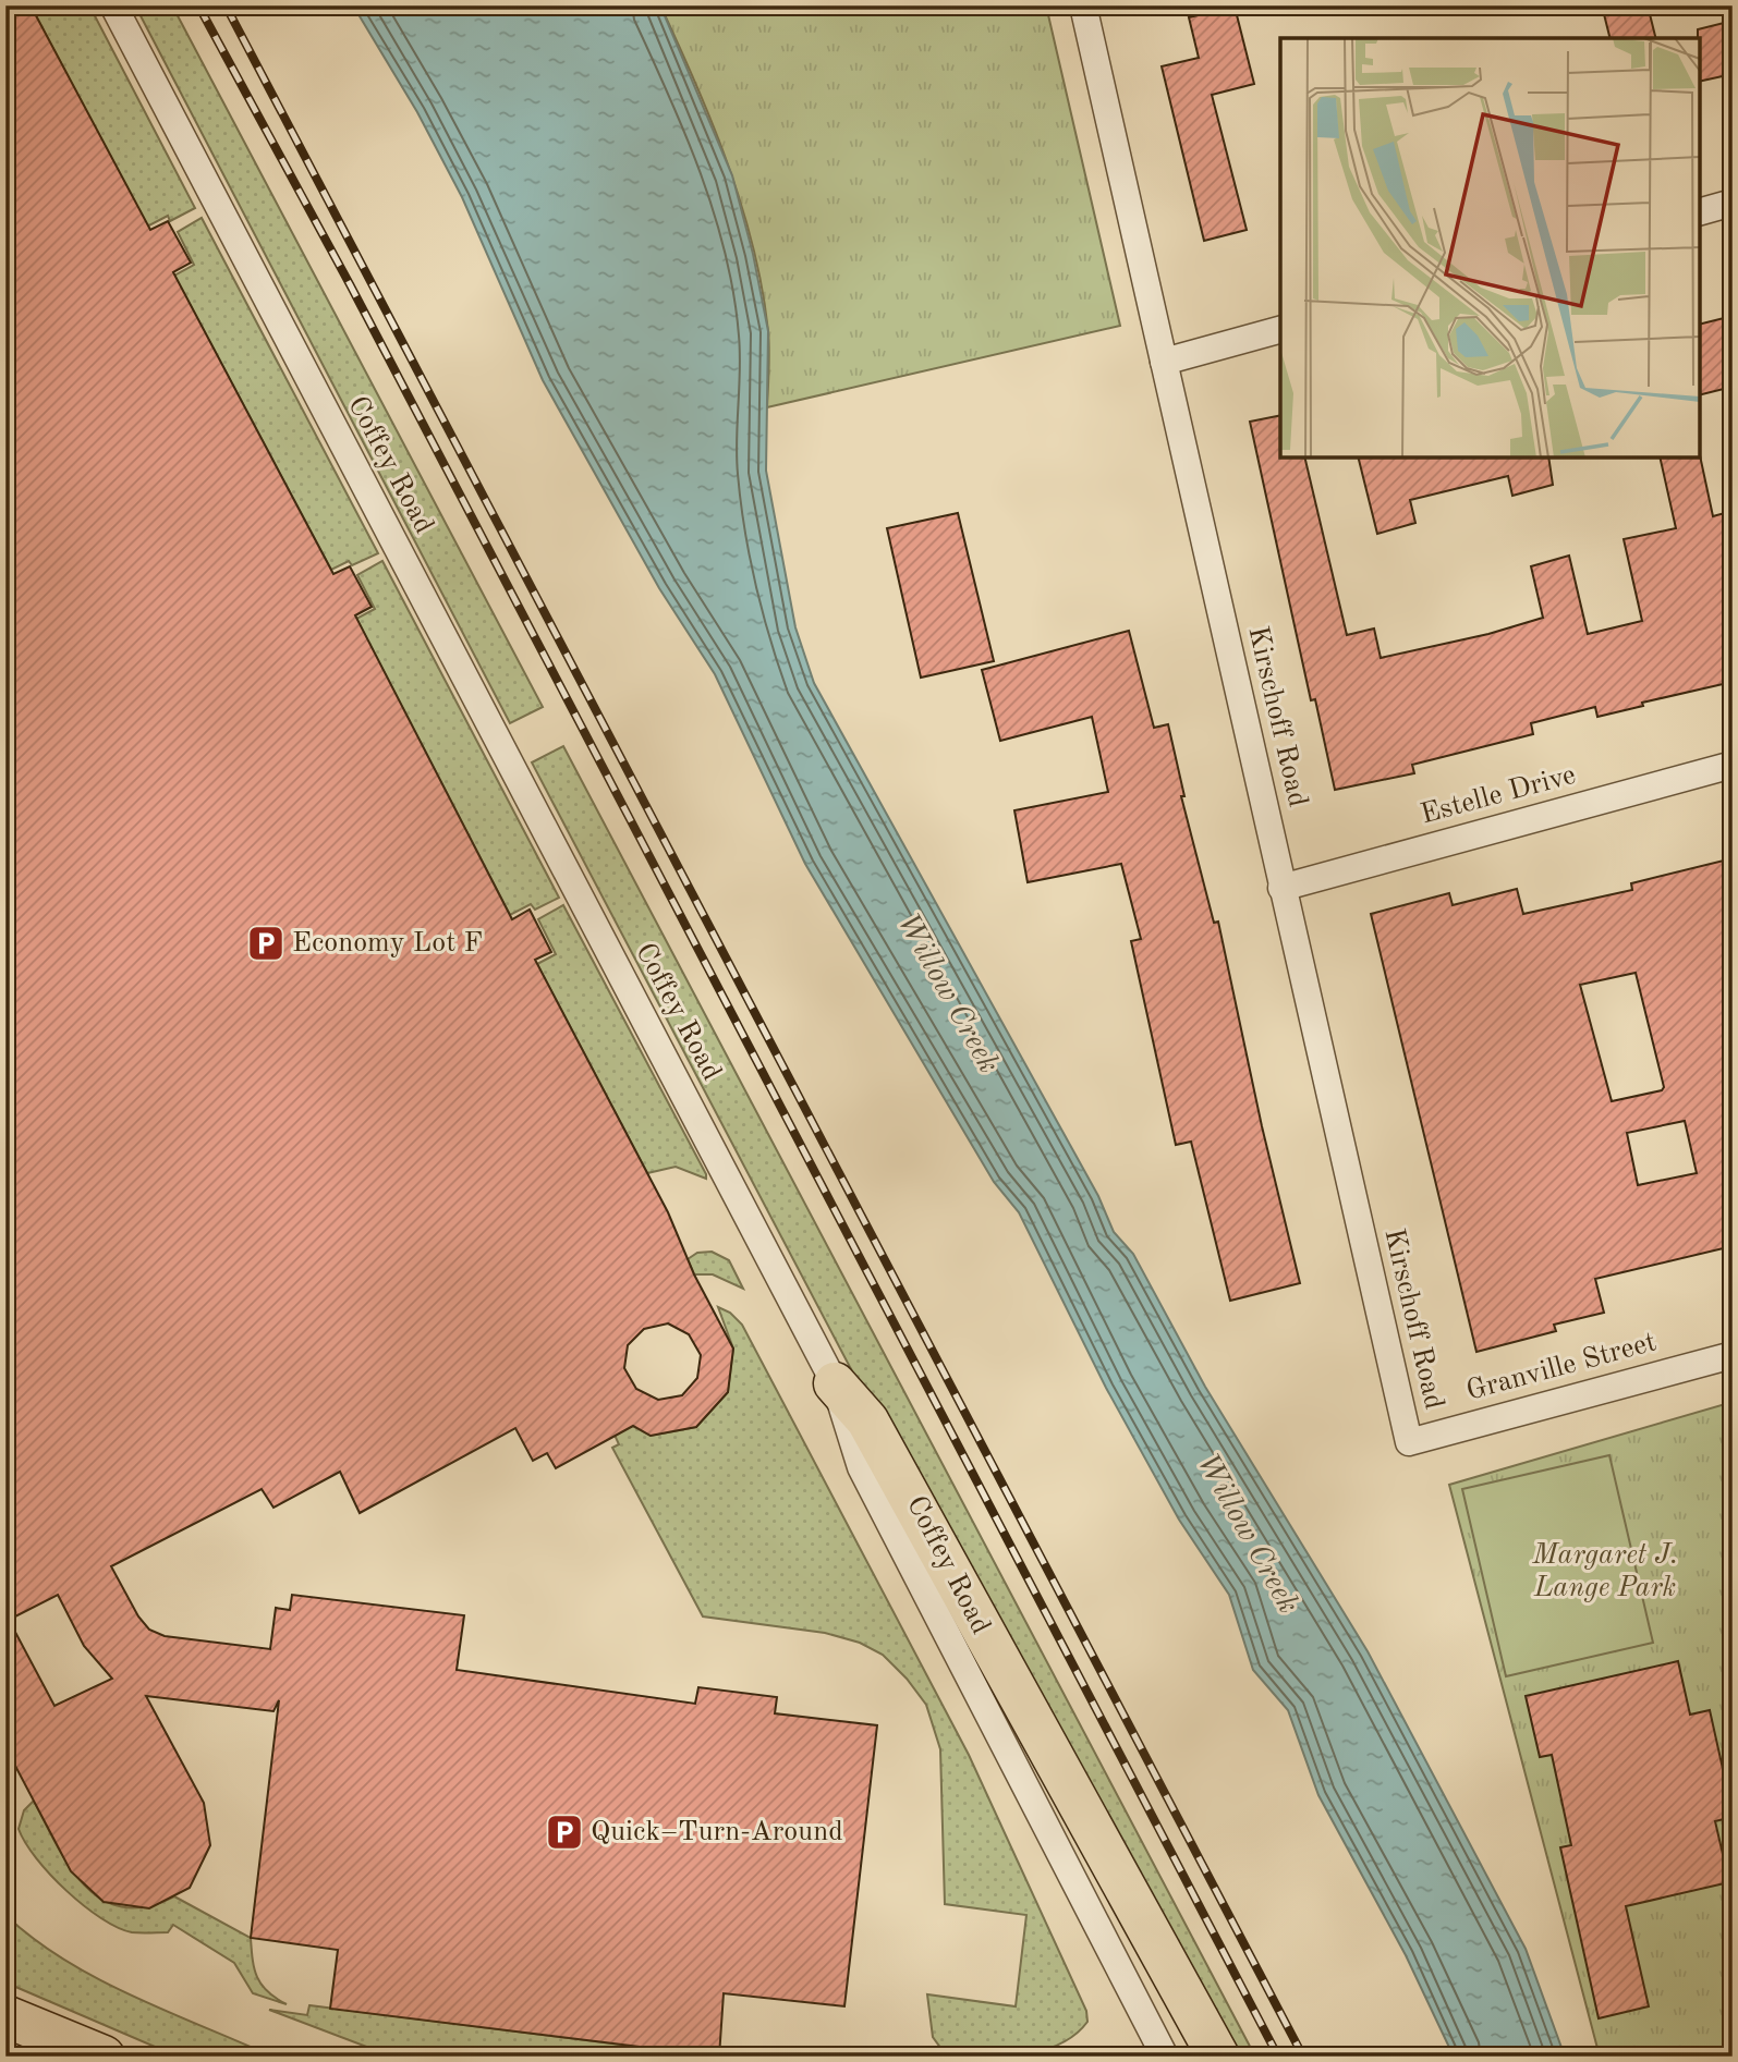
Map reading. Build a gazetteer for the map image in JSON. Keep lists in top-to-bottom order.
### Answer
{
  "streets": {
    "street": [
      "Coffey Road",
      "Kirschoff Road",
      "Estelle Drive",
      "Granville Street"
    ]
  },
  "crossings": [
    ["Kirschoff Road", "Estelle Drive"],
    ["Kirschoff Road", "Granville Street"]
  ],
  "water": ["Willow Creek"],
  "parks": ["Margaret J. Lange Park"],
  "places": {
    "parking": ["Economy Lot F", "Quick–Turn-Around"]
  }
}
